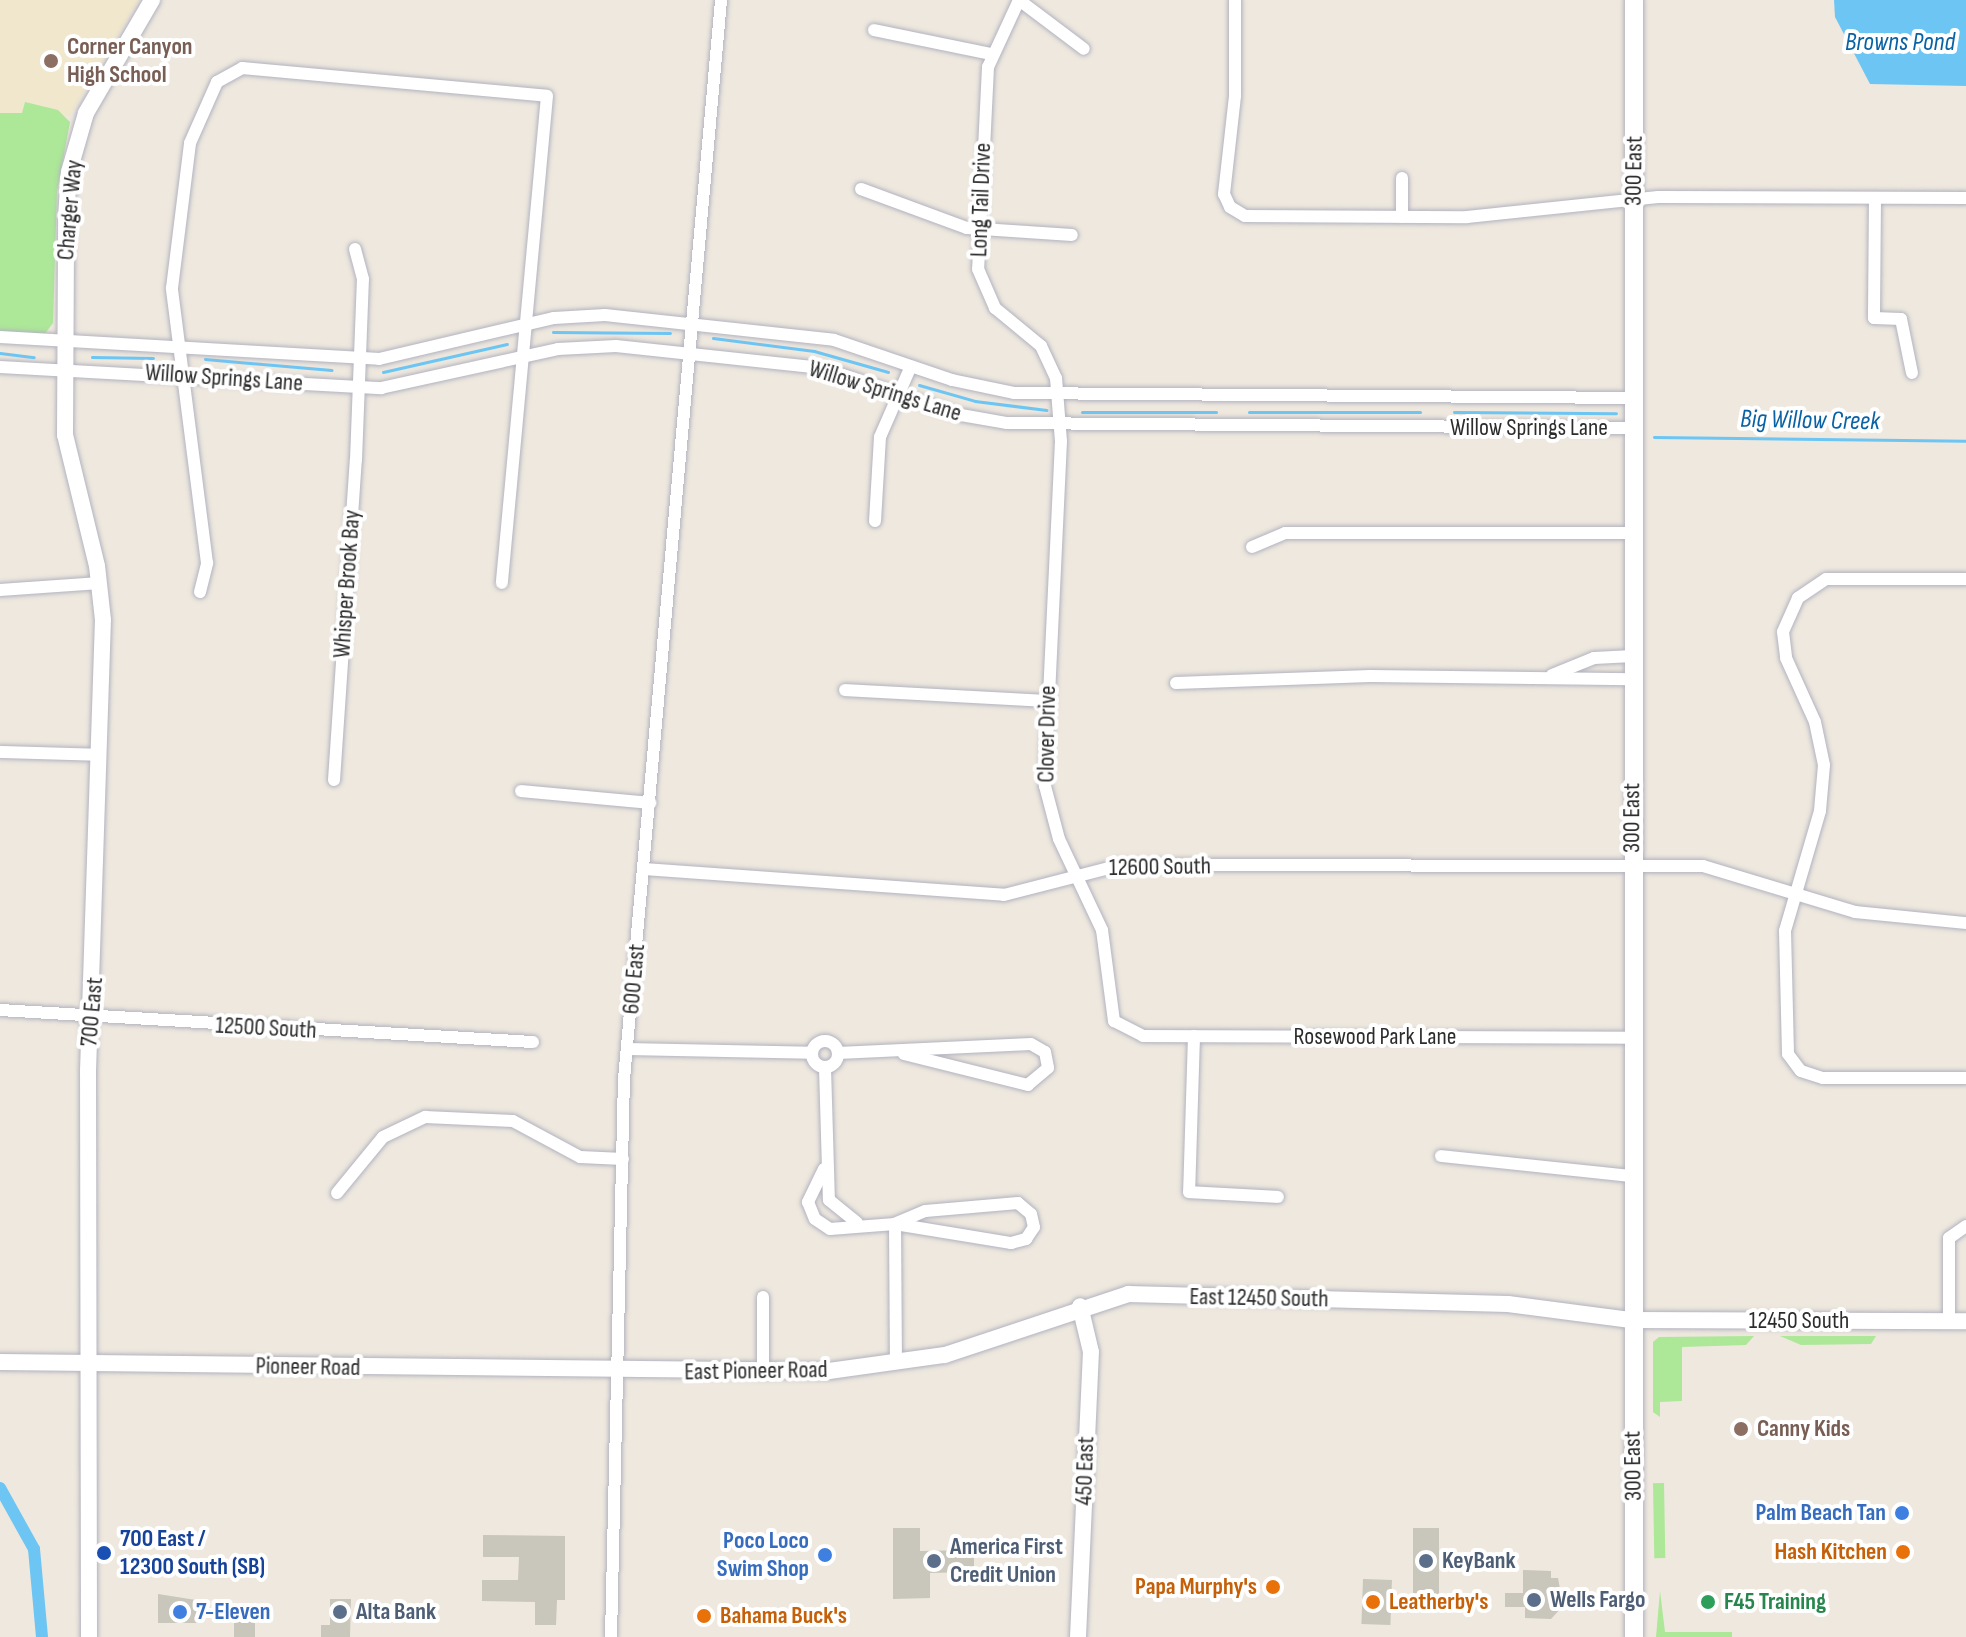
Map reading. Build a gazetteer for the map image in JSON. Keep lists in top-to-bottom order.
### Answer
{
  "streets": {
    "main road": ["300 East"],
    "street": [
      "Long Tail Drive",
      "Charger Way",
      "Willow Springs Lane",
      "Whisper Brook Bay",
      "Clover Drive",
      "12600 South",
      "600 East",
      "700 East",
      "12500 South",
      "Rosewood Park Lane",
      "East 12450 South",
      "12450 South",
      "Pioneer Road",
      "East Pioneer Road",
      "450 East"
    ]
  },
  "crossings": [
    ["300 East", "Willow Springs Lane"],
    ["300 East", "12600 South"],
    ["300 East", "Rosewood Park Lane"],
    ["300 East", "East 12450 South"],
    ["300 East", "12450 South"],
    ["Long Tail Drive", "Willow Springs Lane"],
    ["Long Tail Drive", "Clover Drive"],
    ["Charger Way", "Willow Springs Lane"],
    ["Charger Way", "700 East"],
    ["Willow Springs Lane", "Whisper Brook Bay"],
    ["Willow Springs Lane", "Clover Drive"],
    ["Willow Springs Lane", "600 East"],
    ["Clover Drive", "12600 South"],
    ["Clover Drive", "Rosewood Park Lane"],
    ["12600 South", "600 East"],
    ["600 East", "Pioneer Road"],
    ["600 East", "East Pioneer Road"],
    ["700 East", "12500 South"],
    ["700 East", "Pioneer Road"],
    ["East 12450 South", "12450 South"],
    ["East 12450 South", "East Pioneer Road"],
    ["East 12450 South", "450 East"],
    ["Pioneer Road", "East Pioneer Road"]
  ],
  "water": ["Browns Pond", "Big Willow Creek"],
  "places": [
    "Corner Canyon High School",
    "Canny Kids",
    "Palm Beach Tan",
    "Hash Kitchen",
    "700 East / 12300 South (SB)",
    "Poco Loco Swim Shop",
    "America First Credit Union",
    "KeyBank",
    "Papa Murphy's",
    "Wells Fargo",
    "Leatherby's",
    "F45 Training",
    "7-Eleven",
    "Alta Bank",
    "Bahama Buck's"
  ]
}
